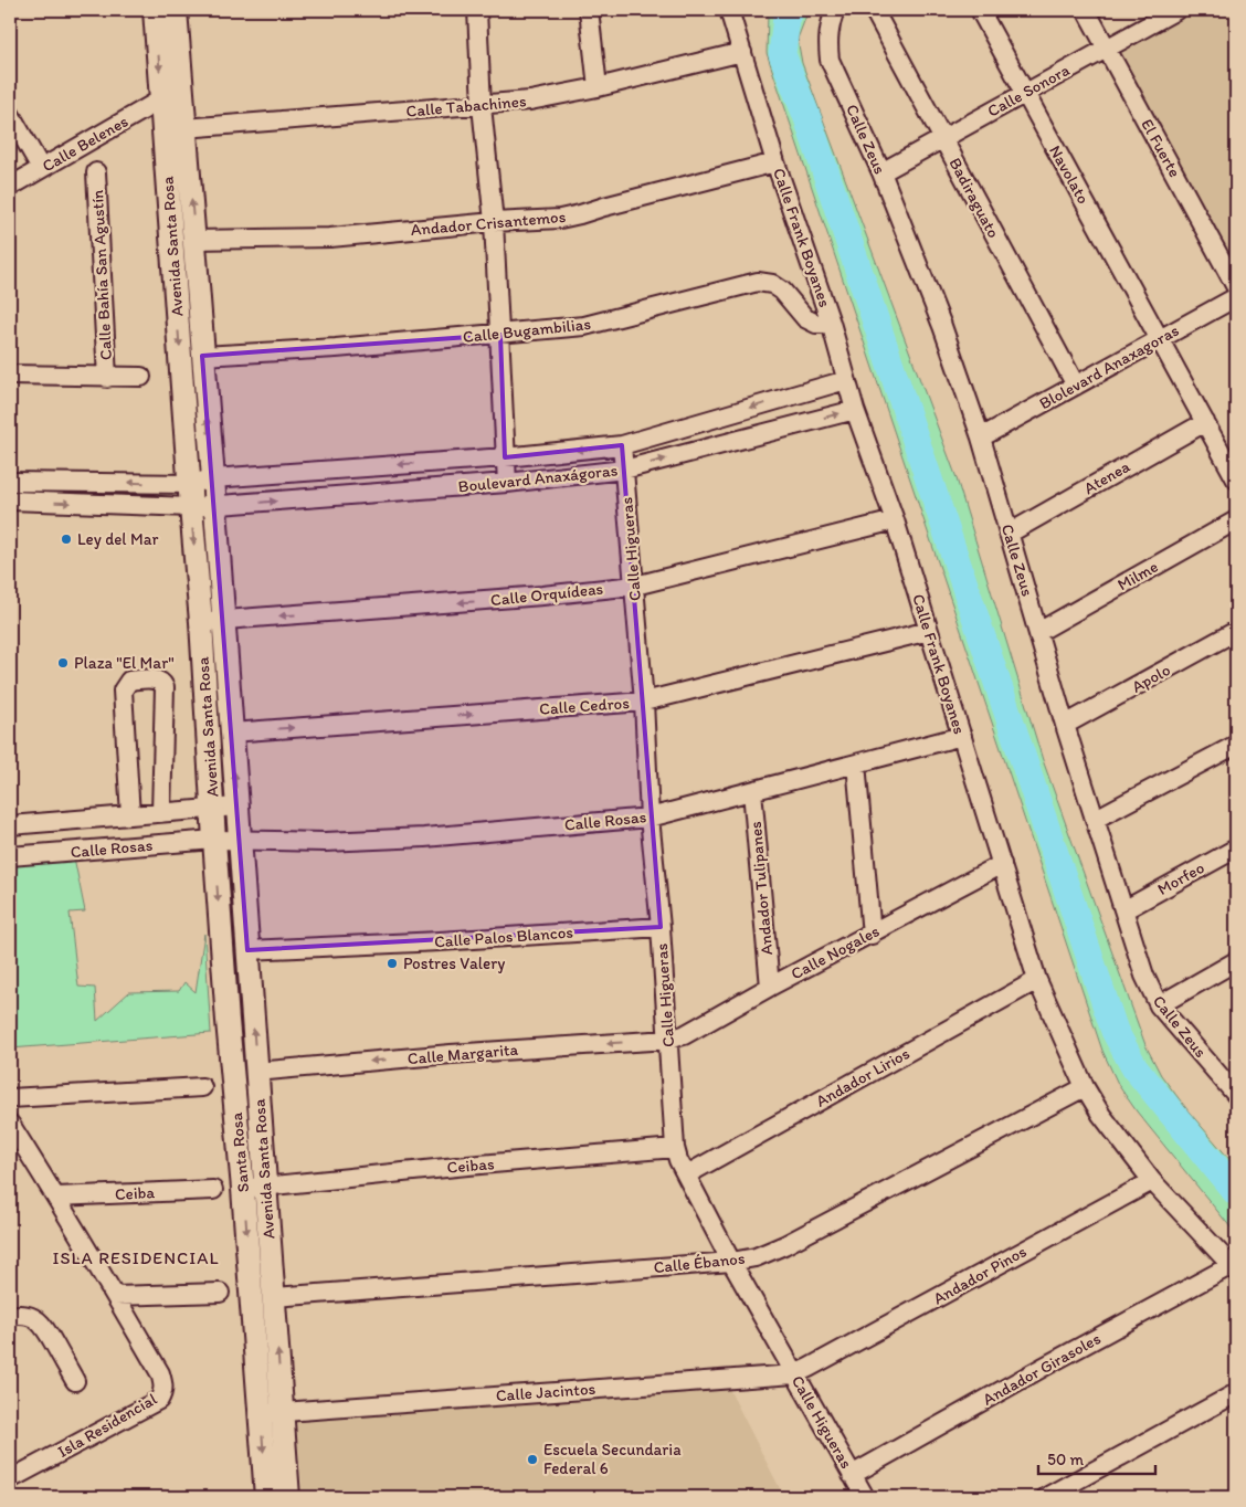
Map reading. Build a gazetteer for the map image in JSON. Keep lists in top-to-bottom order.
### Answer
{
  "streets": {
    "main road": ["Avenida Santa Rosa", "Santa Rosa"],
    "street": [
      "Calle Sonora",
      "Calle Tabachines",
      "Calle Zeus",
      "Calle Belenes",
      "El Fuerte",
      "Navolato",
      "Badiraguato",
      "Andador Crisantemos",
      "Calle Frank Boyanes",
      "Calle Bahía San Agustín",
      "Calle Bugambilias",
      "Blolevard Anaxagoras",
      "Atenea",
      "Boulevard Anaxágoras",
      "Calle Higueras",
      "Milme",
      "Calle Orquídeas",
      "Apolo",
      "Calle Cedros",
      "Calle Rosas",
      "Morfeo",
      "Andador Tulipanes",
      "Calle Palos Blancos",
      "Calle Nogales",
      "Calle Margarita",
      "Andador Lirios",
      "Ceibas",
      "Ceiba",
      "Calle Ébanos",
      "Andador Pinos",
      "Andador Girasoles",
      "Calle Jacintos",
      "Isla Residencial"
    ]
  },
  "crossings": [
    ["Calle Sonora", "Calle Zeus"],
    ["Calle Sonora", "El Fuerte"],
    ["Calle Sonora", "Navolato"],
    ["Calle Sonora", "Badiraguato"],
    ["Calle Tabachines", "Calle Frank Boyanes"],
    ["Calle Tabachines", "Avenida Santa Rosa"],
    ["Calle Zeus", "Blolevard Anaxagoras"],
    ["Calle Zeus", "Atenea"],
    ["Calle Zeus", "Milme"],
    ["Calle Zeus", "Apolo"],
    ["Calle Zeus", "Morfeo"],
    ["Calle Belenes", "Avenida Santa Rosa"],
    ["Navolato", "Blolevard Anaxagoras"],
    ["Navolato", "Atenea"],
    ["Badiraguato", "Blolevard Anaxagoras"],
    ["Andador Crisantemos", "Calle Frank Boyanes"],
    ["Andador Crisantemos", "Avenida Santa Rosa"],
    ["Calle Frank Boyanes", "Calle Bugambilias"],
    ["Calle Frank Boyanes", "Boulevard Anaxágoras"],
    ["Calle Frank Boyanes", "Calle Orquídeas"],
    ["Calle Frank Boyanes", "Calle Cedros"],
    ["Calle Frank Boyanes", "Calle Rosas"],
    ["Calle Frank Boyanes", "Calle Nogales"],
    ["Calle Frank Boyanes", "Andador Lirios"],
    ["Calle Frank Boyanes", "Calle Ébanos"],
    ["Calle Frank Boyanes", "Andador Pinos"],
    ["Calle Frank Boyanes", "Andador Girasoles"],
    ["Avenida Santa Rosa", "Calle Bugambilias"],
    ["Avenida Santa Rosa", "Boulevard Anaxágoras"],
    ["Avenida Santa Rosa", "Calle Orquídeas"],
    ["Avenida Santa Rosa", "Calle Cedros"],
    ["Avenida Santa Rosa", "Calle Rosas"],
    ["Avenida Santa Rosa", "Calle Palos Blancos"],
    ["Avenida Santa Rosa", "Calle Margarita"],
    ["Avenida Santa Rosa", "Santa Rosa"],
    ["Avenida Santa Rosa", "Ceibas"],
    ["Avenida Santa Rosa", "Calle Ébanos"],
    ["Avenida Santa Rosa", "Calle Jacintos"],
    ["Boulevard Anaxágoras", "Calle Higueras"],
    ["Calle Higueras", "Calle Orquídeas"],
    ["Calle Higueras", "Calle Cedros"],
    ["Calle Higueras", "Calle Rosas"],
    ["Calle Higueras", "Calle Palos Blancos"],
    ["Calle Higueras", "Calle Nogales"],
    ["Calle Higueras", "Calle Margarita"],
    ["Calle Higueras", "Andador Lirios"],
    ["Calle Higueras", "Ceibas"],
    ["Calle Higueras", "Calle Ébanos"],
    ["Calle Higueras", "Andador Pinos"],
    ["Calle Higueras", "Andador Girasoles"],
    ["Calle Higueras", "Calle Jacintos"],
    ["Calle Rosas", "Andador Tulipanes"],
    ["Calle Rosas", "Santa Rosa"],
    ["Andador Tulipanes", "Calle Nogales"],
    ["Calle Nogales", "Calle Margarita"],
    ["Santa Rosa", "Ceibas"],
    ["Santa Rosa", "Calle Jacintos"],
    ["Ceiba", "Isla Residencial"],
    ["Andador Pinos", "Calle Jacintos"]
  ],
  "one_way": [
    "Calle Orquídeas",
    "Calle Cedros",
    "Calle Margarita",
    "Santa Rosa"
  ],
  "districts": ["ISLA RESIDENCIAL"],
  "places": [
    "Ley del Mar",
    "Plaza \"El Mar\"",
    "Postres Valery",
    "Escuela Secundaria Federal 6"
  ],
  "scale_bar": "50 m"
}
